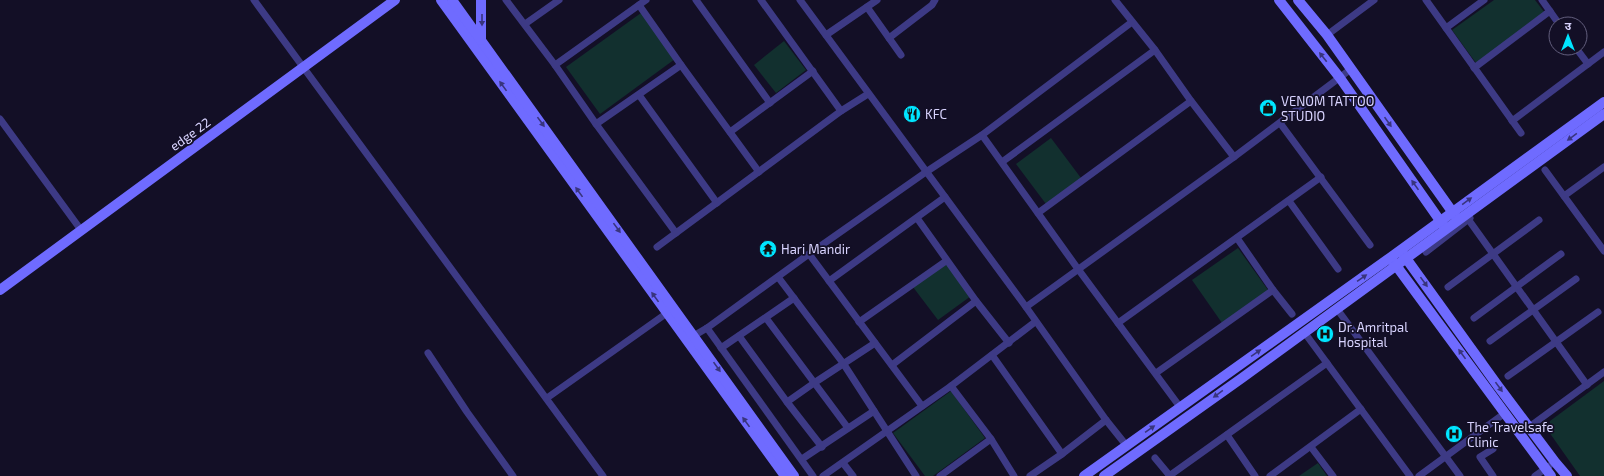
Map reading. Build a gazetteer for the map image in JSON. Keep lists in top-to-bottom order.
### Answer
{
  "streets": {
    "main road": ["edge 22"]
  },
  "places": {
    "shop": ["VENOM TATTOO STUDIO"],
    "restaurant": ["KFC"],
    "temple": ["Hari Mandir"],
    "hospital": ["Dr. Amritpal Hospital", "The Travelsafe Clinic"]
  },
  "north": "top"
}
